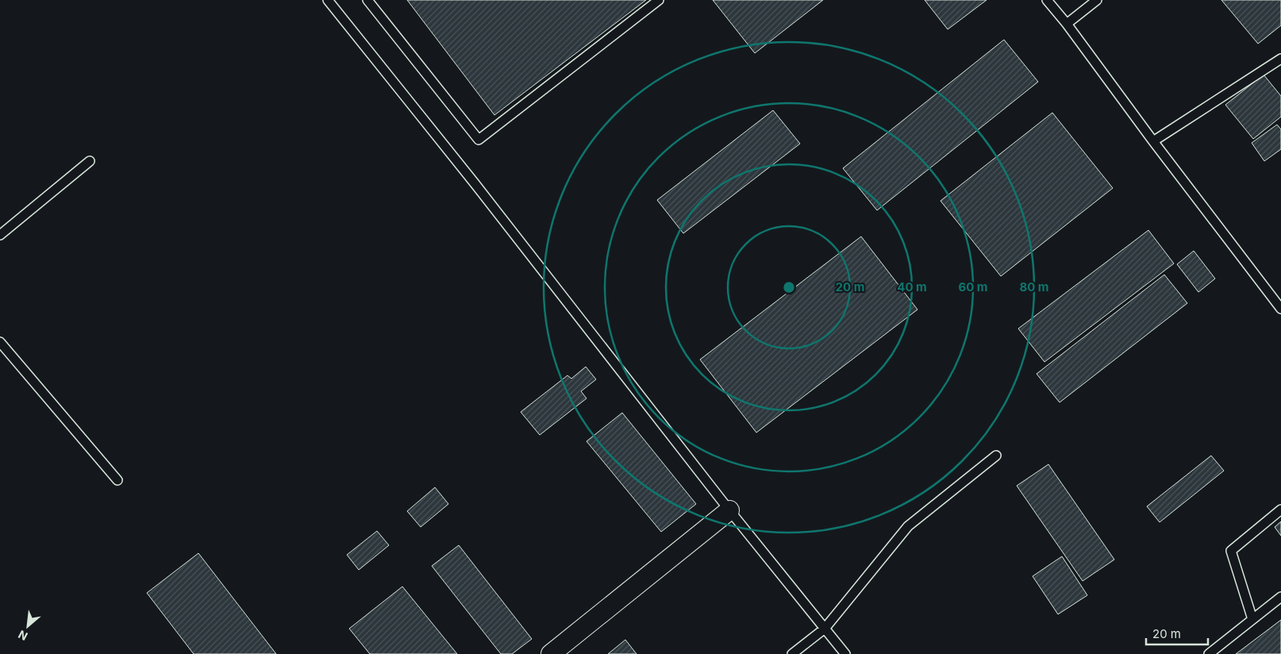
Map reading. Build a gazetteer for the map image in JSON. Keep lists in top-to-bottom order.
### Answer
{
  "scale_bar": "20 m",
  "north": "bottom left",
  "rings": [
    "20 m",
    "40 m",
    "60 m",
    "80 m"
  ]
}
